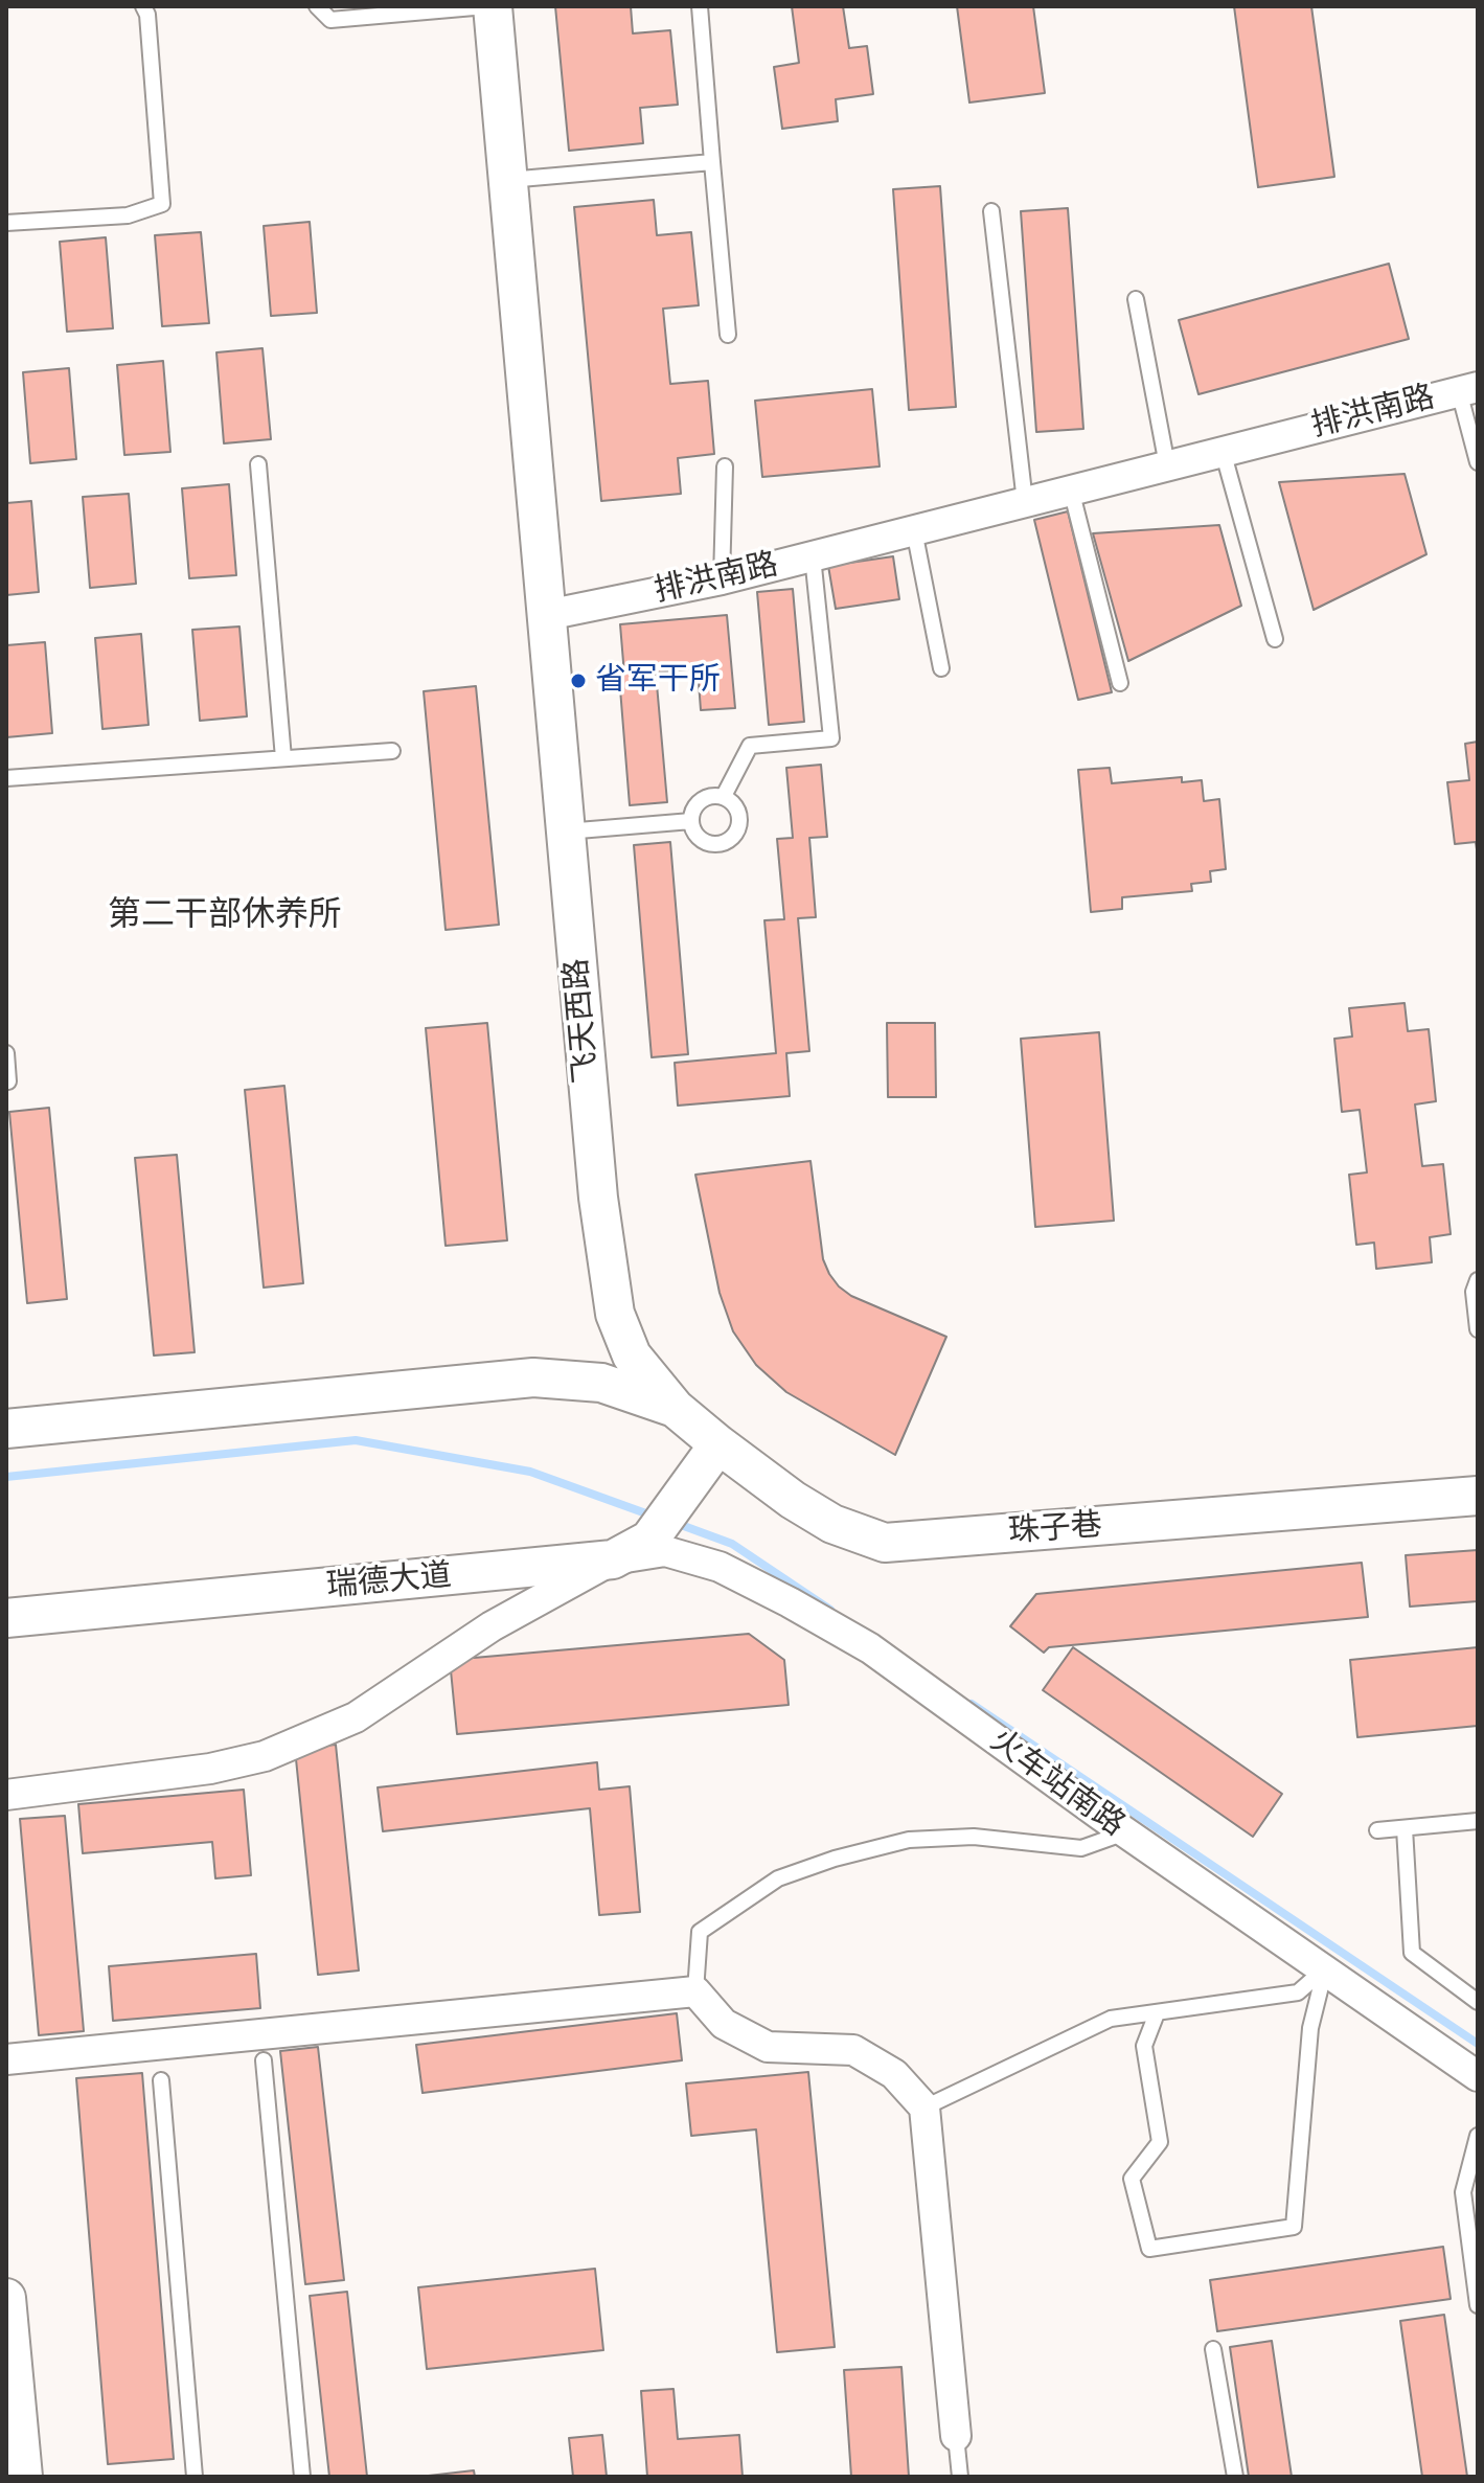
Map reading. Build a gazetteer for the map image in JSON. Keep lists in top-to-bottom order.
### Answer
{
  "streets": {
    "street": [
      "排洪南路",
      "飞天西路",
      "珠子巷",
      "瑞德大道",
      "火车站南路"
    ]
  },
  "crossings": [
    ["排洪南路", "飞天西路"],
    ["飞天西路", "珠子巷"],
    ["珠子巷", "瑞德大道"],
    ["瑞德大道", "火车站南路"]
  ],
  "districts": ["第二干部休养所"],
  "places": ["省军干所"]
}
